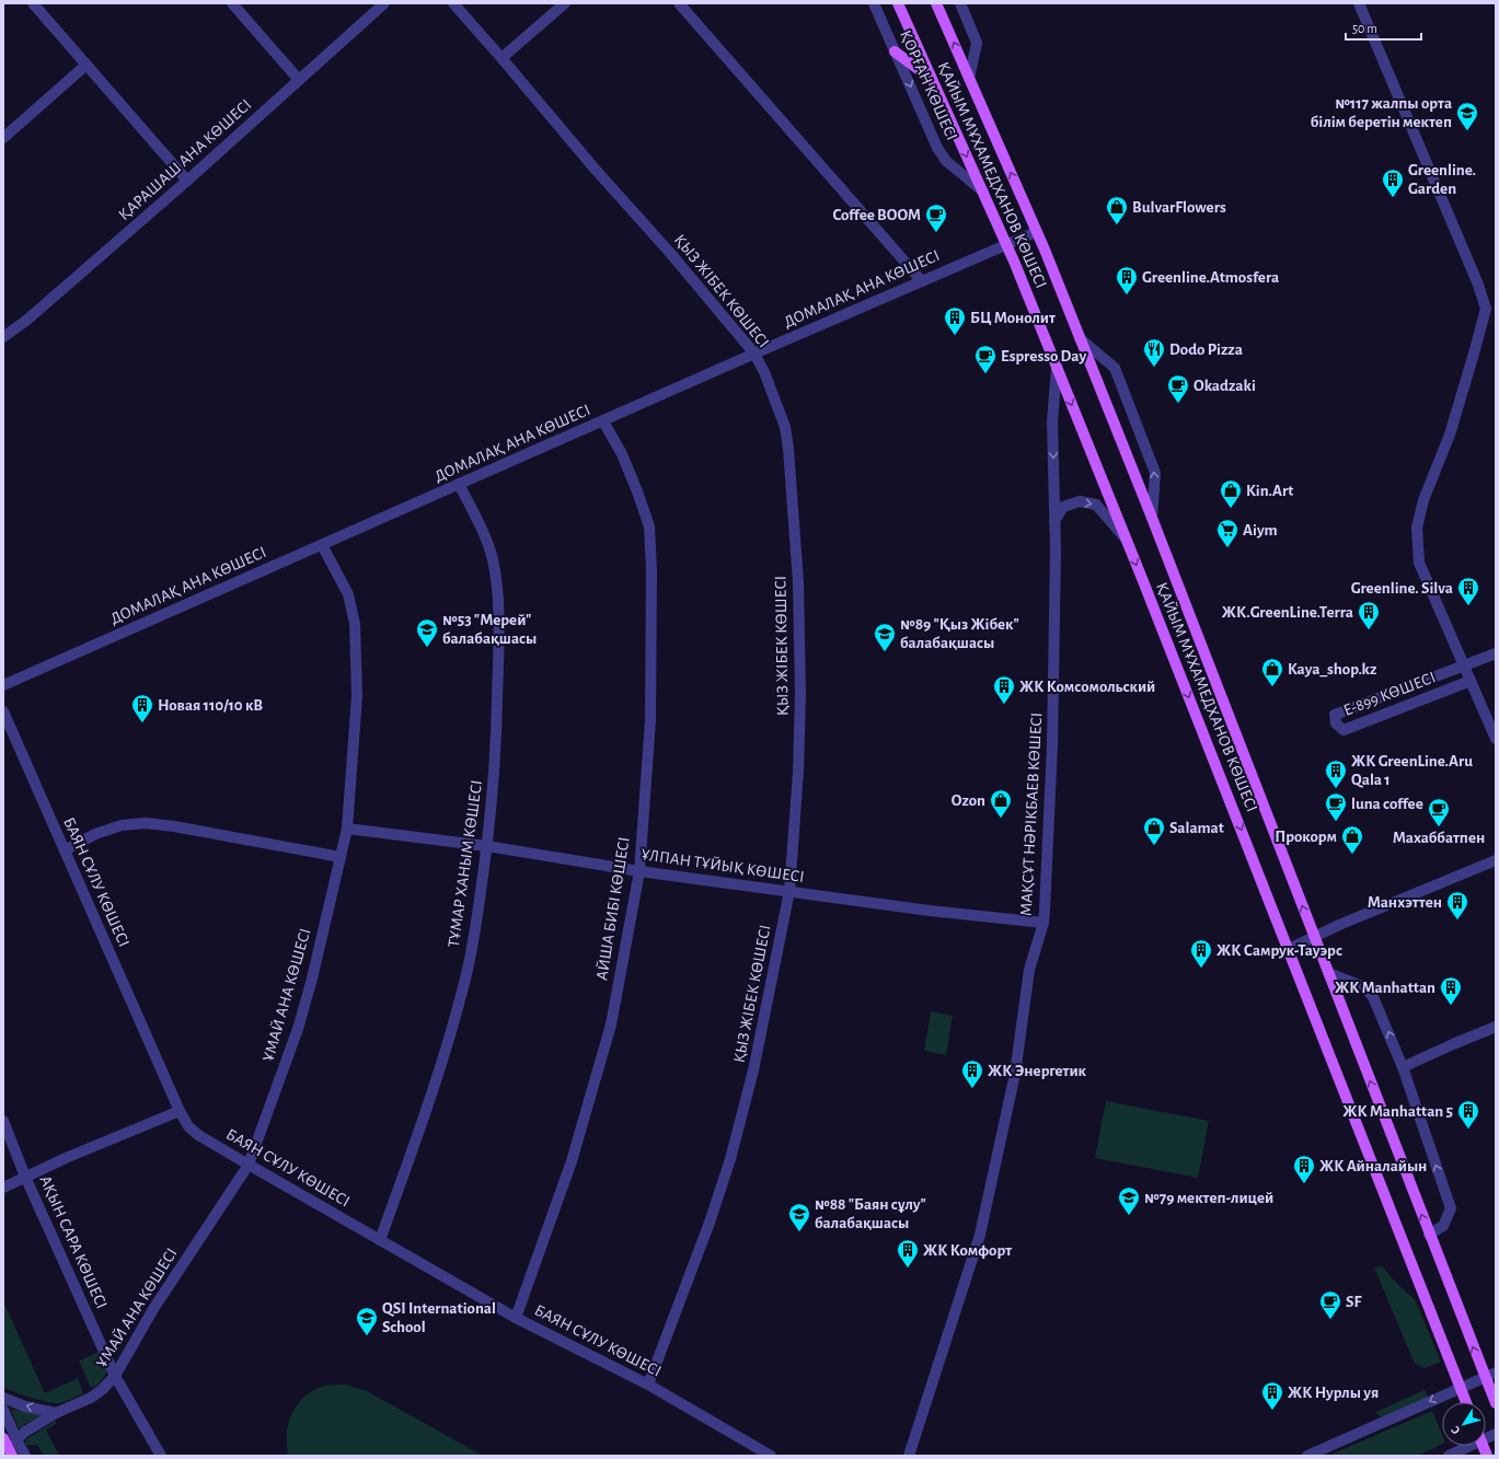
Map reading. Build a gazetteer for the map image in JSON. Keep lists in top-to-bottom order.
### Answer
{
  "streets": {
    "main road": ["ҚАЙЫМ МҰХАМЕДХАНОВ КӨШЕСІ"],
    "street": [
      "ҚОРҒАН КӨШЕСІ",
      "ҚАРАШАШ АНА КӨШЕСІ",
      "ДОМАЛАҚ АНА КӨШЕСІ",
      "ҚЫЗ ЖІБЕК КӨШЕСІ",
      "Е-899 КӨШЕСІ",
      "МАҚСҰТ НӘРІКБАЕВ КӨШЕСІ",
      "ТҰМАР ХАНЫМ КӨШЕСІ",
      "ҰЛПАН ТҰЙЫҚ КӨШЕСІ",
      "БАЯН СҰЛУ КӨШЕСІ",
      "АЙША БИБІ КӨШЕСІ",
      "ҰМАЙ АНА КӨШЕСІ",
      "АҚЫН САРА КӨШЕСІ"
    ]
  },
  "crossings": [
    ["ҚОРҒАН КӨШЕСІ", "ҚАЙЫМ МҰХАМЕДХАНОВ КӨШЕСІ"],
    ["ҚАЙЫМ МҰХАМЕДХАНОВ КӨШЕСІ", "ДОМАЛАҚ АНА КӨШЕСІ"],
    ["ҚАЙЫМ МҰХАМЕДХАНОВ КӨШЕСІ", "МАҚСҰТ НӘРІКБАЕВ КӨШЕСІ"],
    ["ДОМАЛАҚ АНА КӨШЕСІ", "ҚЫЗ ЖІБЕК КӨШЕСІ"],
    ["ДОМАЛАҚ АНА КӨШЕСІ", "ТҰМАР ХАНЫМ КӨШЕСІ"],
    ["ДОМАЛАҚ АНА КӨШЕСІ", "АЙША БИБІ КӨШЕСІ"],
    ["ДОМАЛАҚ АНА КӨШЕСІ", "ҰМАЙ АНА КӨШЕСІ"],
    ["ҚЫЗ ЖІБЕК КӨШЕСІ", "ҰЛПАН ТҰЙЫҚ КӨШЕСІ"],
    ["ҚЫЗ ЖІБЕК КӨШЕСІ", "БАЯН СҰЛУ КӨШЕСІ"],
    ["МАҚСҰТ НӘРІКБАЕВ КӨШЕСІ", "ҰЛПАН ТҰЙЫҚ КӨШЕСІ"],
    ["ТҰМАР ХАНЫМ КӨШЕСІ", "ҰЛПАН ТҰЙЫҚ КӨШЕСІ"],
    ["ТҰМАР ХАНЫМ КӨШЕСІ", "БАЯН СҰЛУ КӨШЕСІ"],
    ["ҰЛПАН ТҰЙЫҚ КӨШЕСІ", "АЙША БИБІ КӨШЕСІ"],
    ["ҰЛПАН ТҰЙЫҚ КӨШЕСІ", "ҰМАЙ АНА КӨШЕСІ"],
    ["БАЯН СҰЛУ КӨШЕСІ", "АЙША БИБІ КӨШЕСІ"],
    ["БАЯН СҰЛУ КӨШЕСІ", "ҰМАЙ АНА КӨШЕСІ"],
    ["ҰМАЙ АНА КӨШЕСІ", "АҚЫН САРА КӨШЕСІ"]
  ],
  "one_way": ["ҚОРҒАН КӨШЕСІ"],
  "places": {
    "school or university": [
      "№117 жалпы орта білім беретін мектеп",
      "№53 \"Мерей\" балабақшасы",
      "№89 \"Қыз Жібек\" балабақшасы",
      "№79 мектеп-лицей",
      "№88 \"Баян сұлу\" балабақшасы",
      "QSI International School"
    ],
    "building": [
      "Greenline. Garden",
      "Greenline.Atmosfera",
      "БЦ Монолит",
      "Greenline. Silva",
      "ЖК.GreenLine.Terra",
      "ЖК Комсомольский",
      "Новая 110/10 кВ",
      "ЖК GreenLine.Aru Qala 1",
      "Манхэттен",
      "ЖК Самрук-Тауэрс",
      "ЖК Manhattan",
      "ЖК Энергетик",
      "ЖК Manhattan 5",
      "ЖК Айналайын",
      "ЖК Комфорт",
      "ЖК Нурлы уя"
    ],
    "shop": [
      "BulvarFlowers",
      "Kin.Art",
      "Kaya_shop.kz",
      "Ozon",
      "Salamat",
      "Прокорм"
    ],
    "cafe": [
      "Coffee BOOM",
      "Espresso Day",
      "Okadzaki",
      "luna coffee",
      "Махаббатпен",
      "SF"
    ],
    "restaurant": ["Dodo Pizza"],
    "supermarket": ["Aiym"]
  },
  "scale_bar": "50 m",
  "north": "bottom left"
}
